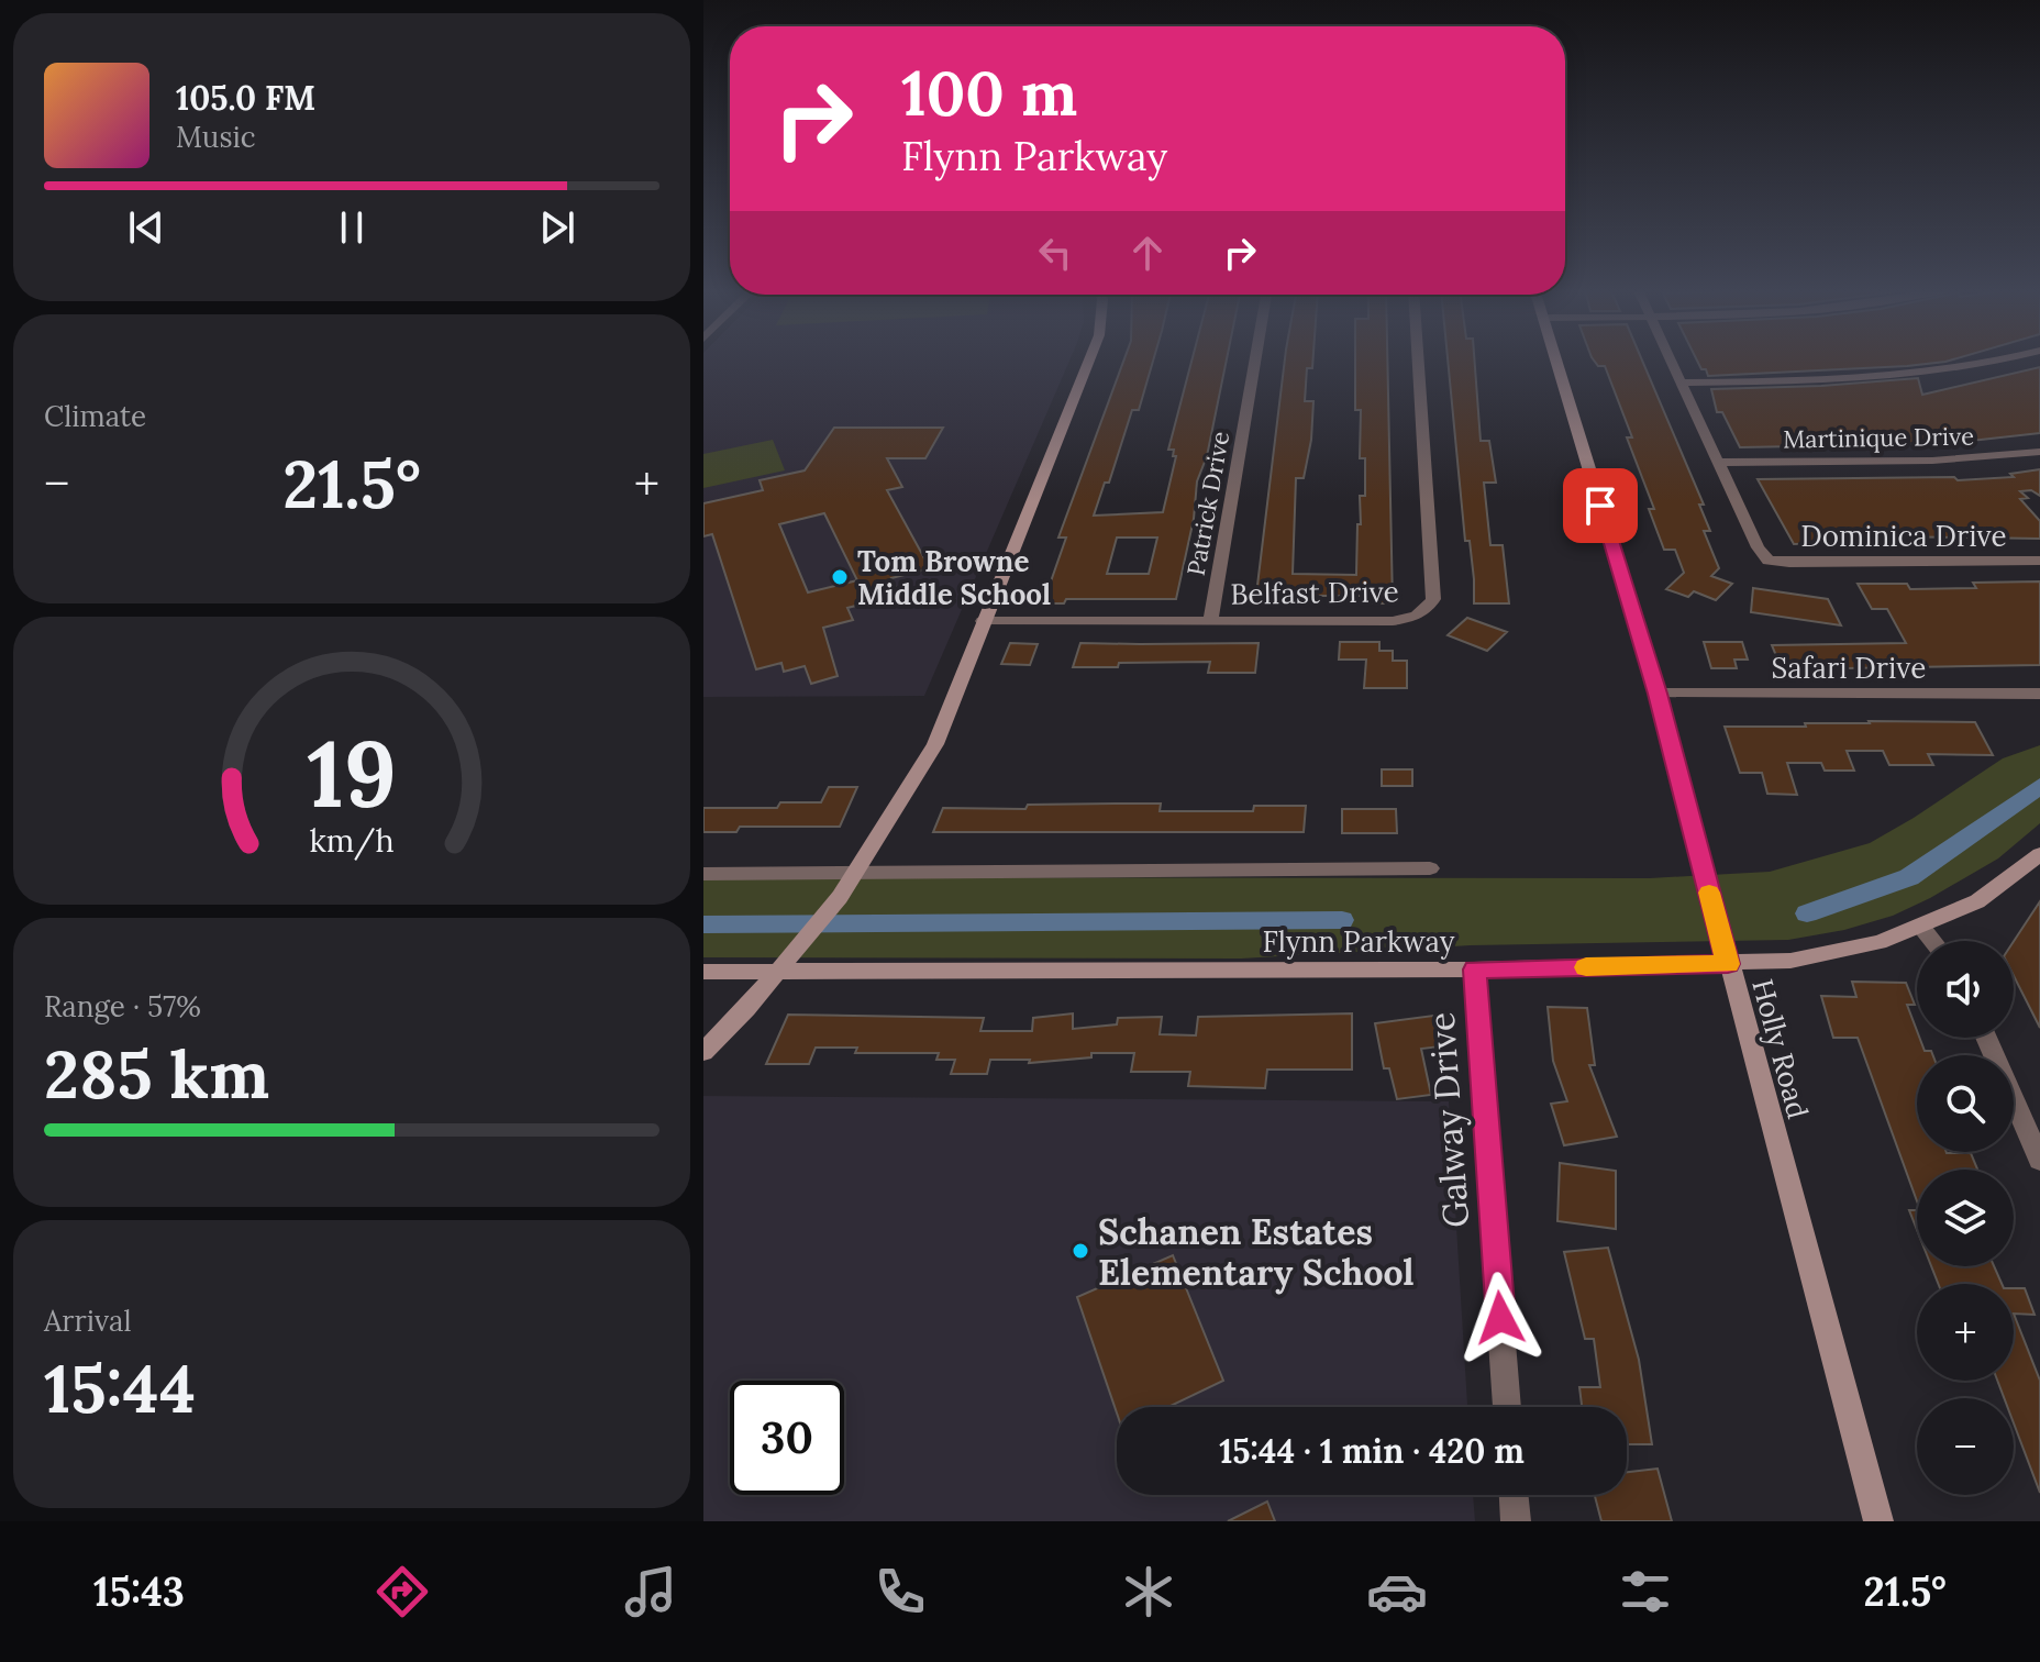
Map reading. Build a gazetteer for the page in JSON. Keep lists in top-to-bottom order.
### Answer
{
  "streets": {
    "street": [
      "Martinique Drive",
      "Patrick Drive",
      "Dominica Drive",
      "Belfast Drive",
      "Safari Drive",
      "Flynn Parkway",
      "Holly Road",
      "Galway Drive"
    ]
  },
  "crossings": [
    ["Martinique Drive", "Dominica Drive"],
    ["Patrick Drive", "Belfast Drive"],
    ["Safari Drive", "Holly Road"],
    ["Flynn Parkway", "Holly Road"],
    ["Flynn Parkway", "Galway Drive"]
  ],
  "places": ["Tom Browne Middle School", "Schanen Estates Elementary School"],
  "page": {
    "turn": ["100 m", "Flynn Parkway"],
    "song": ["105.0 FM", "Music"],
    "tile": [
      "Climate",
      ["Range · 57%", "285 km"],
      ["Arrival", "15:44"]
    ],
    "heat": ["−", "21.5°", "+"],
    "map_buttons": ["+", "−"],
    "limit": "30",
    "trip": "15:44 · 1 min · 420 m",
    "tabs": ["15:43", "21.5°"],
    "gauge": ["19", "km/h"]
  }
}
